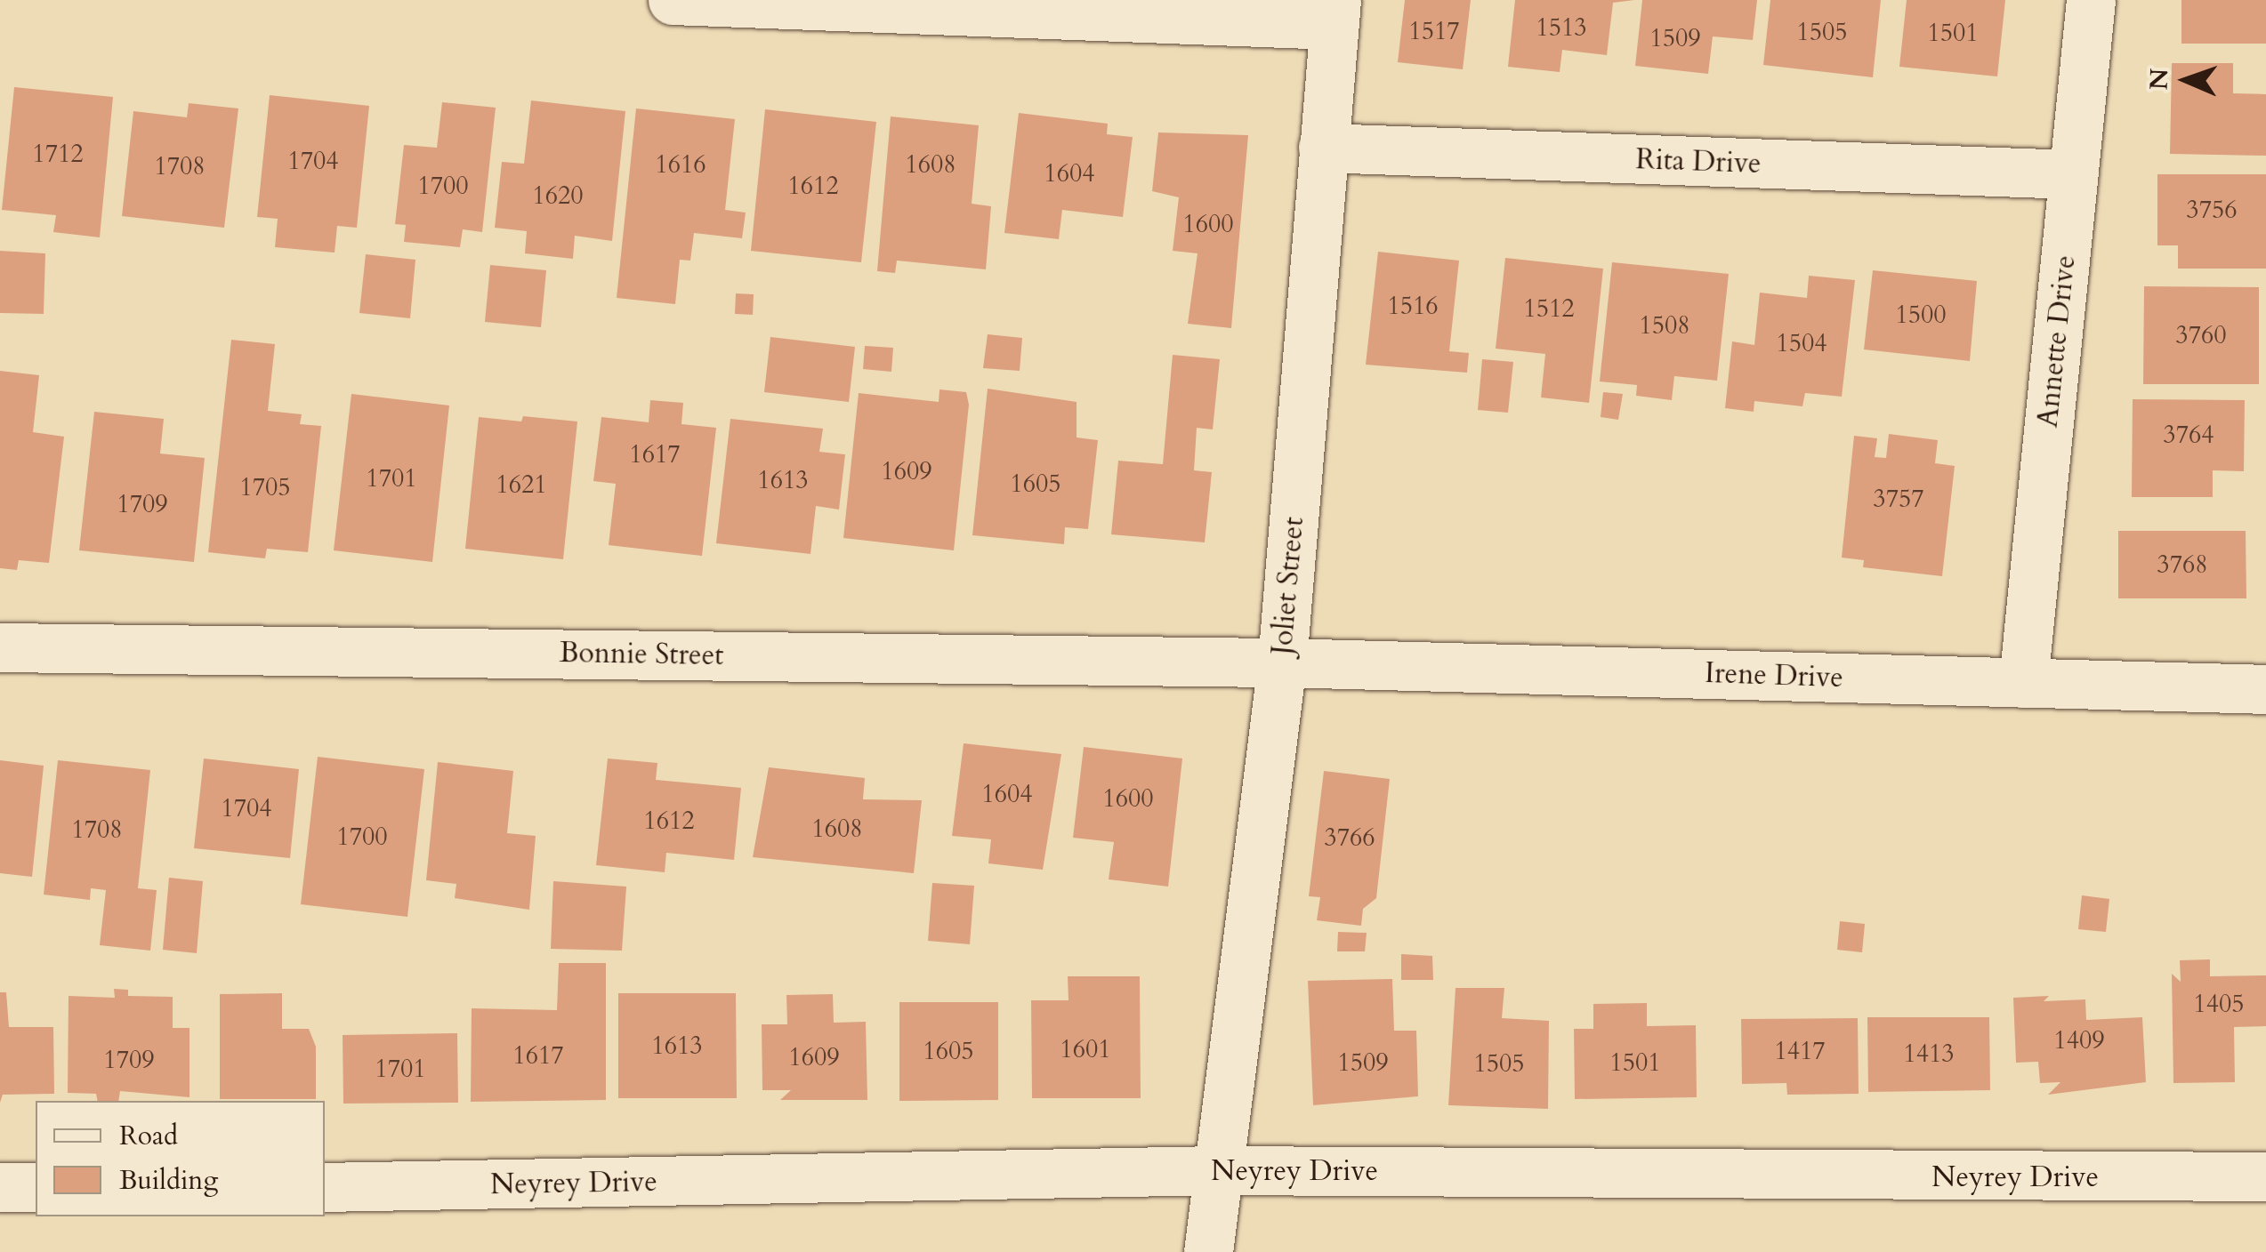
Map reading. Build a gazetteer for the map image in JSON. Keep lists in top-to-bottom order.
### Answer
{
  "streets": {
    "street": [
      "Rita Drive",
      "Annette Drive",
      "Joliet Street",
      "Bonnie Street",
      "Irene Drive",
      "Neyrey Drive"
    ]
  },
  "crossings": [
    ["Rita Drive", "Annette Drive"],
    ["Rita Drive", "Joliet Street"],
    ["Annette Drive", "Irene Drive"],
    ["Joliet Street", "Bonnie Street"],
    ["Joliet Street", "Irene Drive"],
    ["Joliet Street", "Neyrey Drive"],
    ["Bonnie Street", "Irene Drive"]
  ],
  "house_numbers": [
    "1513",
    "1517",
    "1505",
    "1501",
    "1509",
    "1712",
    "1704",
    "1616",
    "1608",
    "1708",
    "1604",
    "1700",
    "1612",
    "1620",
    "3756",
    "1600",
    "1516",
    "1512",
    "1500",
    "1508",
    "3760",
    "1504",
    "3764",
    "1617",
    "1609",
    "1701",
    "1613",
    "1605",
    "1621",
    "1705",
    "3757",
    "1709",
    "3768",
    "1604",
    "1600",
    "1704",
    "1612",
    "1608",
    "1708",
    "1700",
    "3766",
    "1405",
    "1409",
    "1613",
    "1601",
    "1605",
    "1417",
    "1413",
    "1617",
    "1609",
    "1709",
    "1509",
    "1501",
    "1505",
    "1701"
  ],
  "legend": ["Road", "Building"],
  "north": "left"
}
